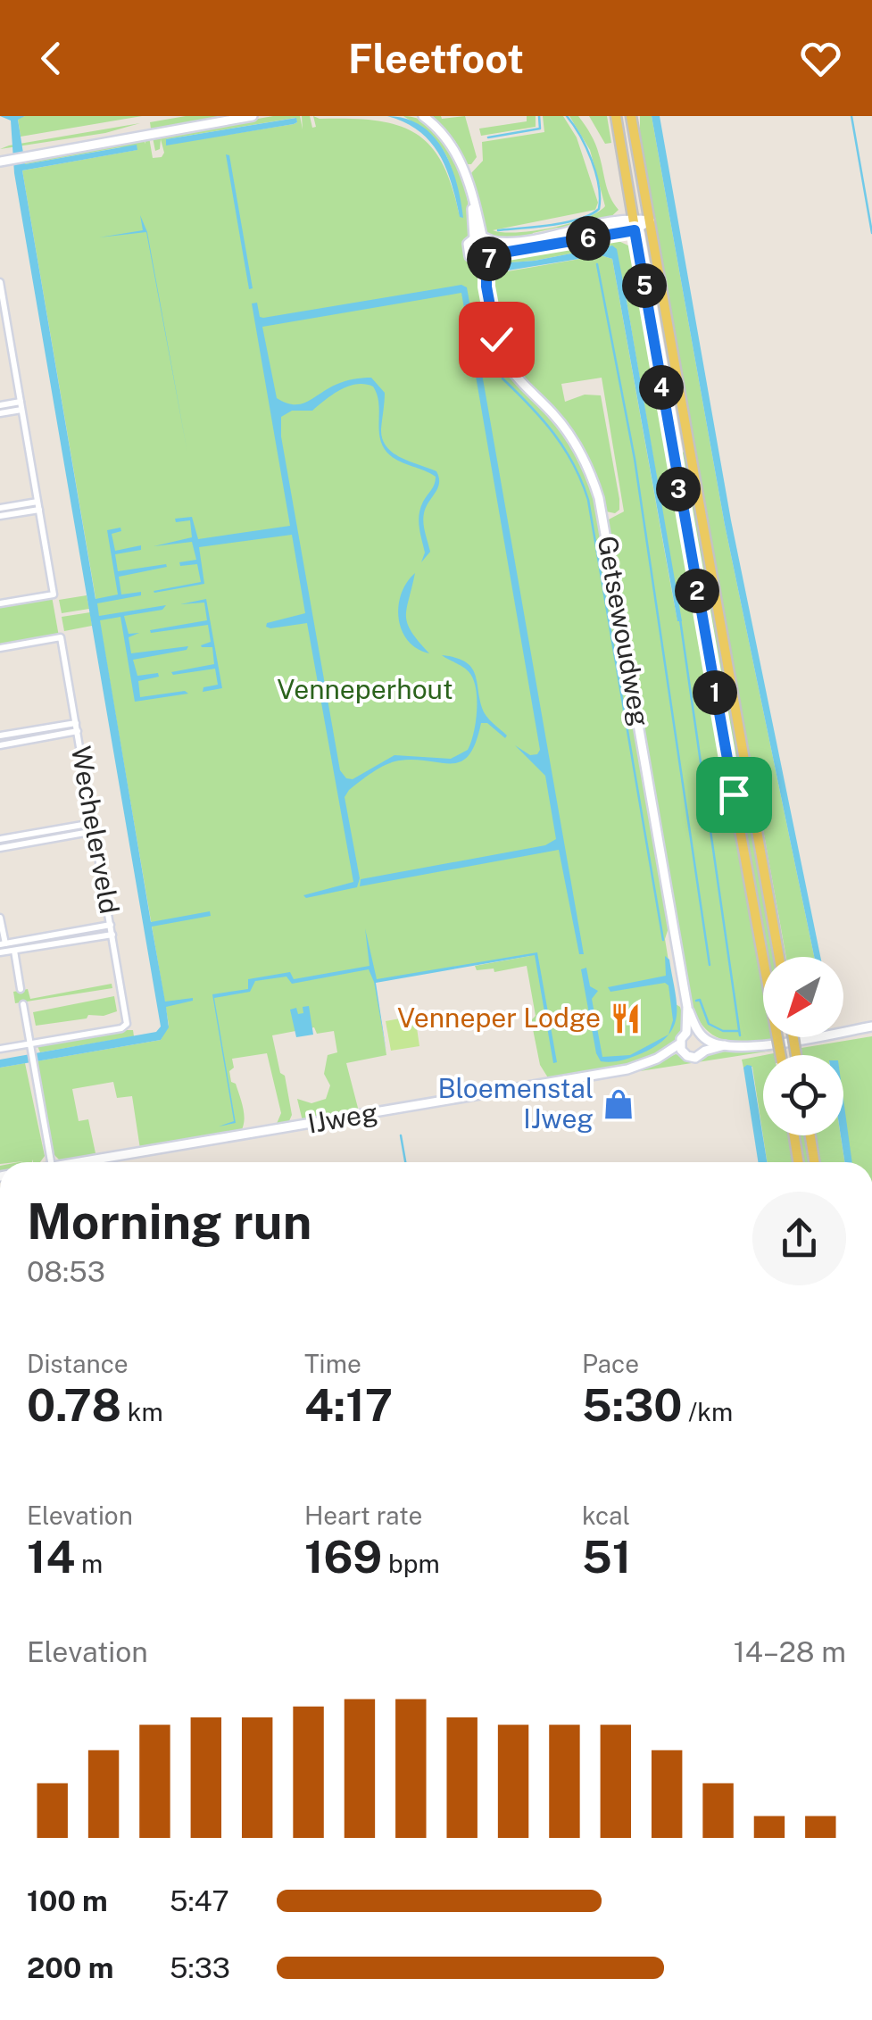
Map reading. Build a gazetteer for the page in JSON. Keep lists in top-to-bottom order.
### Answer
{
  "streets": {
    "street": ["Getsewoudweg", "Wechelerveld", "IJweg"]
  },
  "crossings": [
    ["Getsewoudweg", "IJweg"]
  ],
  "parks": ["Venneperhout"],
  "places": {
    "restaurant": ["Venneper Lodge"],
    "shop": ["Bloemenstal IJweg"]
  },
  "north": "bottom left",
  "page": {
    "header": "Fleetfoot",
    "pins": [
      "6",
      "7",
      "5",
      "4",
      "3",
      "2",
      "1"
    ],
    "heading": ["Morning run", "08:53"],
    "stats": [
      ["Distance", "0.78 km"],
      ["Time", "4:17"],
      ["Pace", "5:30 /km"],
      ["Elevation", "14 m"],
      ["Heart rate", "169 bpm"],
      ["kcal", "51"]
    ],
    "chart": ["Elevation", "14–28 m"],
    "list": [
      {
        "name": "100 m",
        "note": "5:47"
      },
      {
        "name": "200 m",
        "note": "5:33"
      }
    ]
  }
}
